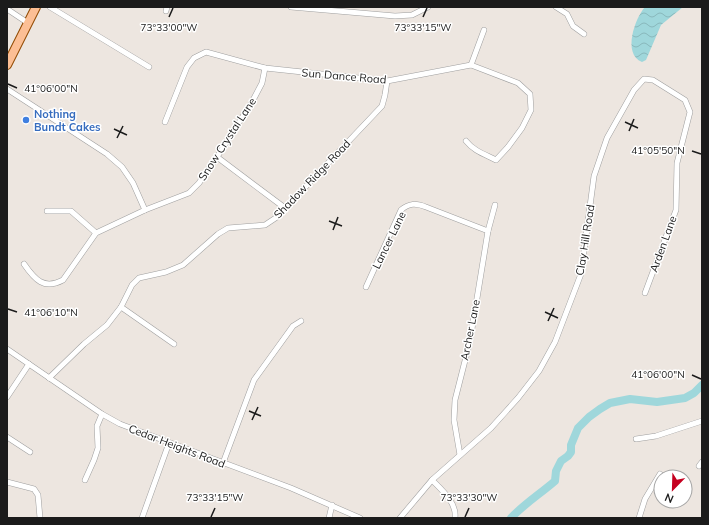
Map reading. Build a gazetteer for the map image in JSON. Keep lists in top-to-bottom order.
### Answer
{
  "streets": {
    "street": [
      "Sun Dance Road",
      "Snow Crystal Lane",
      "Shadow Ridge Road",
      "Lancer Lane",
      "Clay Hill Road",
      "Arden Lane",
      "Archer Lane",
      "Cedar Heights Road"
    ]
  },
  "crossings": [
    ["Sun Dance Road", "Snow Crystal Lane"],
    ["Sun Dance Road", "Shadow Ridge Road"],
    ["Shadow Ridge Road", "Cedar Heights Road"],
    ["Lancer Lane", "Archer Lane"],
    ["Clay Hill Road", "Arden Lane"],
    ["Clay Hill Road", "Archer Lane"]
  ],
  "places": ["Nothing Bundt Cakes"],
  "north": "bottom left",
  "coordinates": [
    "73°33'00\"W",
    "73°33'15\"W",
    "41°06'00\"N",
    "41°05'50\"N",
    "41°06'10\"N",
    "73°33'30\"W"
  ]
}
